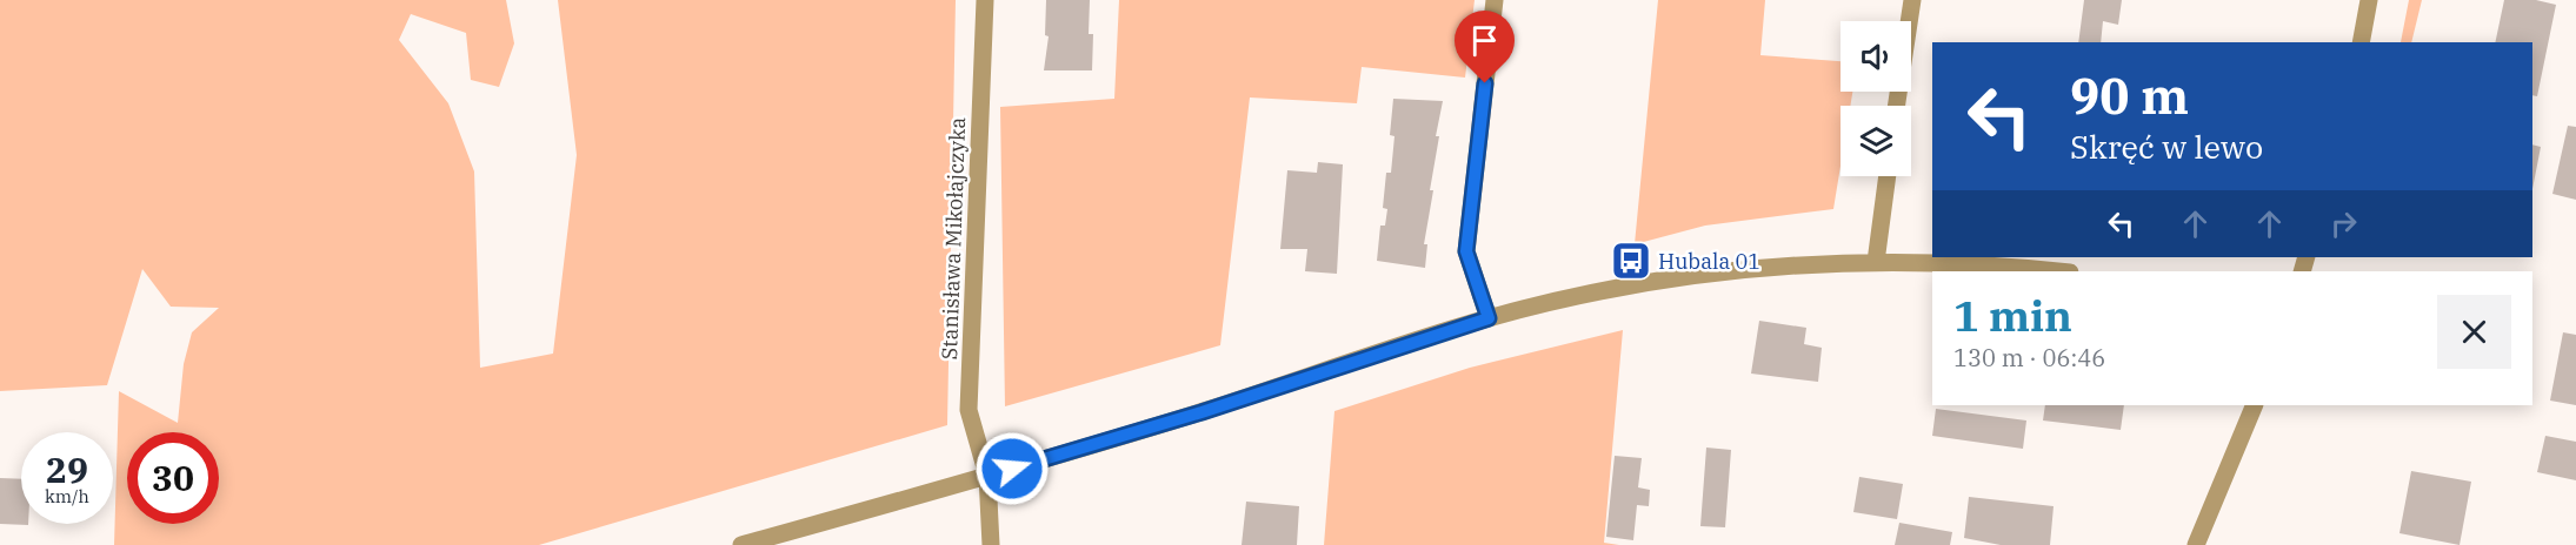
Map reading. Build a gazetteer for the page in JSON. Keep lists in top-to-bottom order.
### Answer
{
  "streets": {
    "street": ["Stanisława Mikołajczyka"]
  },
  "places": {
    "bus stop": ["Hubala 01"]
  },
  "page": {
    "turn": ["90 m", "Skręć w lewo"],
    "heading": ["1 min", "130 m · 06:46"],
    "speed": "29 km/h",
    "limit": "30"
  }
}
